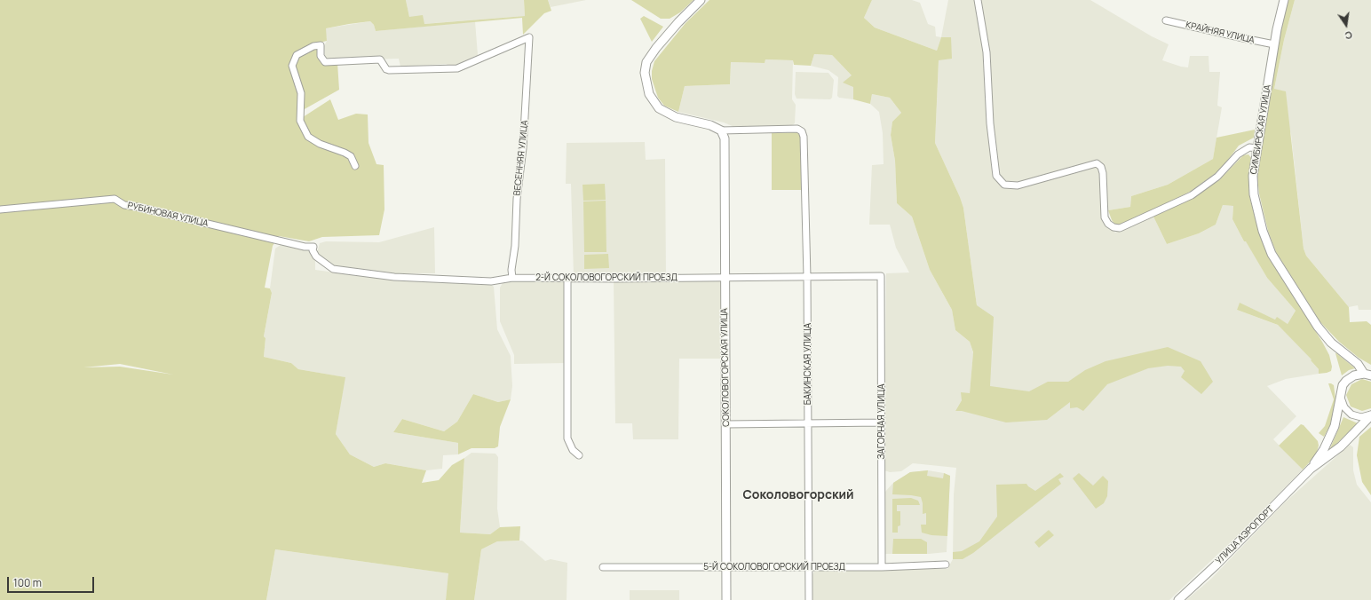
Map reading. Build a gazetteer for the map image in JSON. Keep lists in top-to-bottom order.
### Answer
{
  "streets": {
    "main road": ["СИМБИРСКАЯ УЛИЦА", "СОКОЛОВОГОРСКАЯ УЛИЦА", "УЛИЦА АЭРОПОРТ"],
    "street": [
      "КРАЙНЯЯ УЛИЦА",
      "ВЕСЕННЯЯ УЛИЦА",
      "РУБИНОВАЯ УЛИЦА",
      "2-Й СОКОЛОВОГОРСКИЙ ПРОЕЗД",
      "БАКИНСКАЯ УЛИЦА",
      "ЗАГОРНАЯ УЛИЦА",
      "5-Й СОКОЛОВОГОРСКИЙ ПРОЕЗД"
    ]
  },
  "crossings": [
    ["КРАЙНЯЯ УЛИЦА", "СИМБИРСКАЯ УЛИЦА"],
    ["СИМБИРСКАЯ УЛИЦА", "УЛИЦА АЭРОПОРТ"],
    ["ВЕСЕННЯЯ УЛИЦА", "2-Й СОКОЛОВОГОРСКИЙ ПРОЕЗД"],
    ["РУБИНОВАЯ УЛИЦА", "2-Й СОКОЛОВОГОРСКИЙ ПРОЕЗД"],
    ["2-Й СОКОЛОВОГОРСКИЙ ПРОЕЗД", "БАКИНСКАЯ УЛИЦА"],
    ["2-Й СОКОЛОВОГОРСКИЙ ПРОЕЗД", "СОКОЛОВОГОРСКАЯ УЛИЦА"],
    ["2-Й СОКОЛОВОГОРСКИЙ ПРОЕЗД", "ЗАГОРНАЯ УЛИЦА"],
    ["БАКИНСКАЯ УЛИЦА", "СОКОЛОВОГОРСКАЯ УЛИЦА"],
    ["БАКИНСКАЯ УЛИЦА", "5-Й СОКОЛОВОГОРСКИЙ ПРОЕЗД"],
    ["СОКОЛОВОГОРСКАЯ УЛИЦА", "5-Й СОКОЛОВОГОРСКИЙ ПРОЕЗД"],
    ["ЗАГОРНАЯ УЛИЦА", "5-Й СОКОЛОВОГОРСКИЙ ПРОЕЗД"]
  ],
  "districts": ["Соколовогорский"],
  "scale_bar": "100 m",
  "north": "bottom"
}
